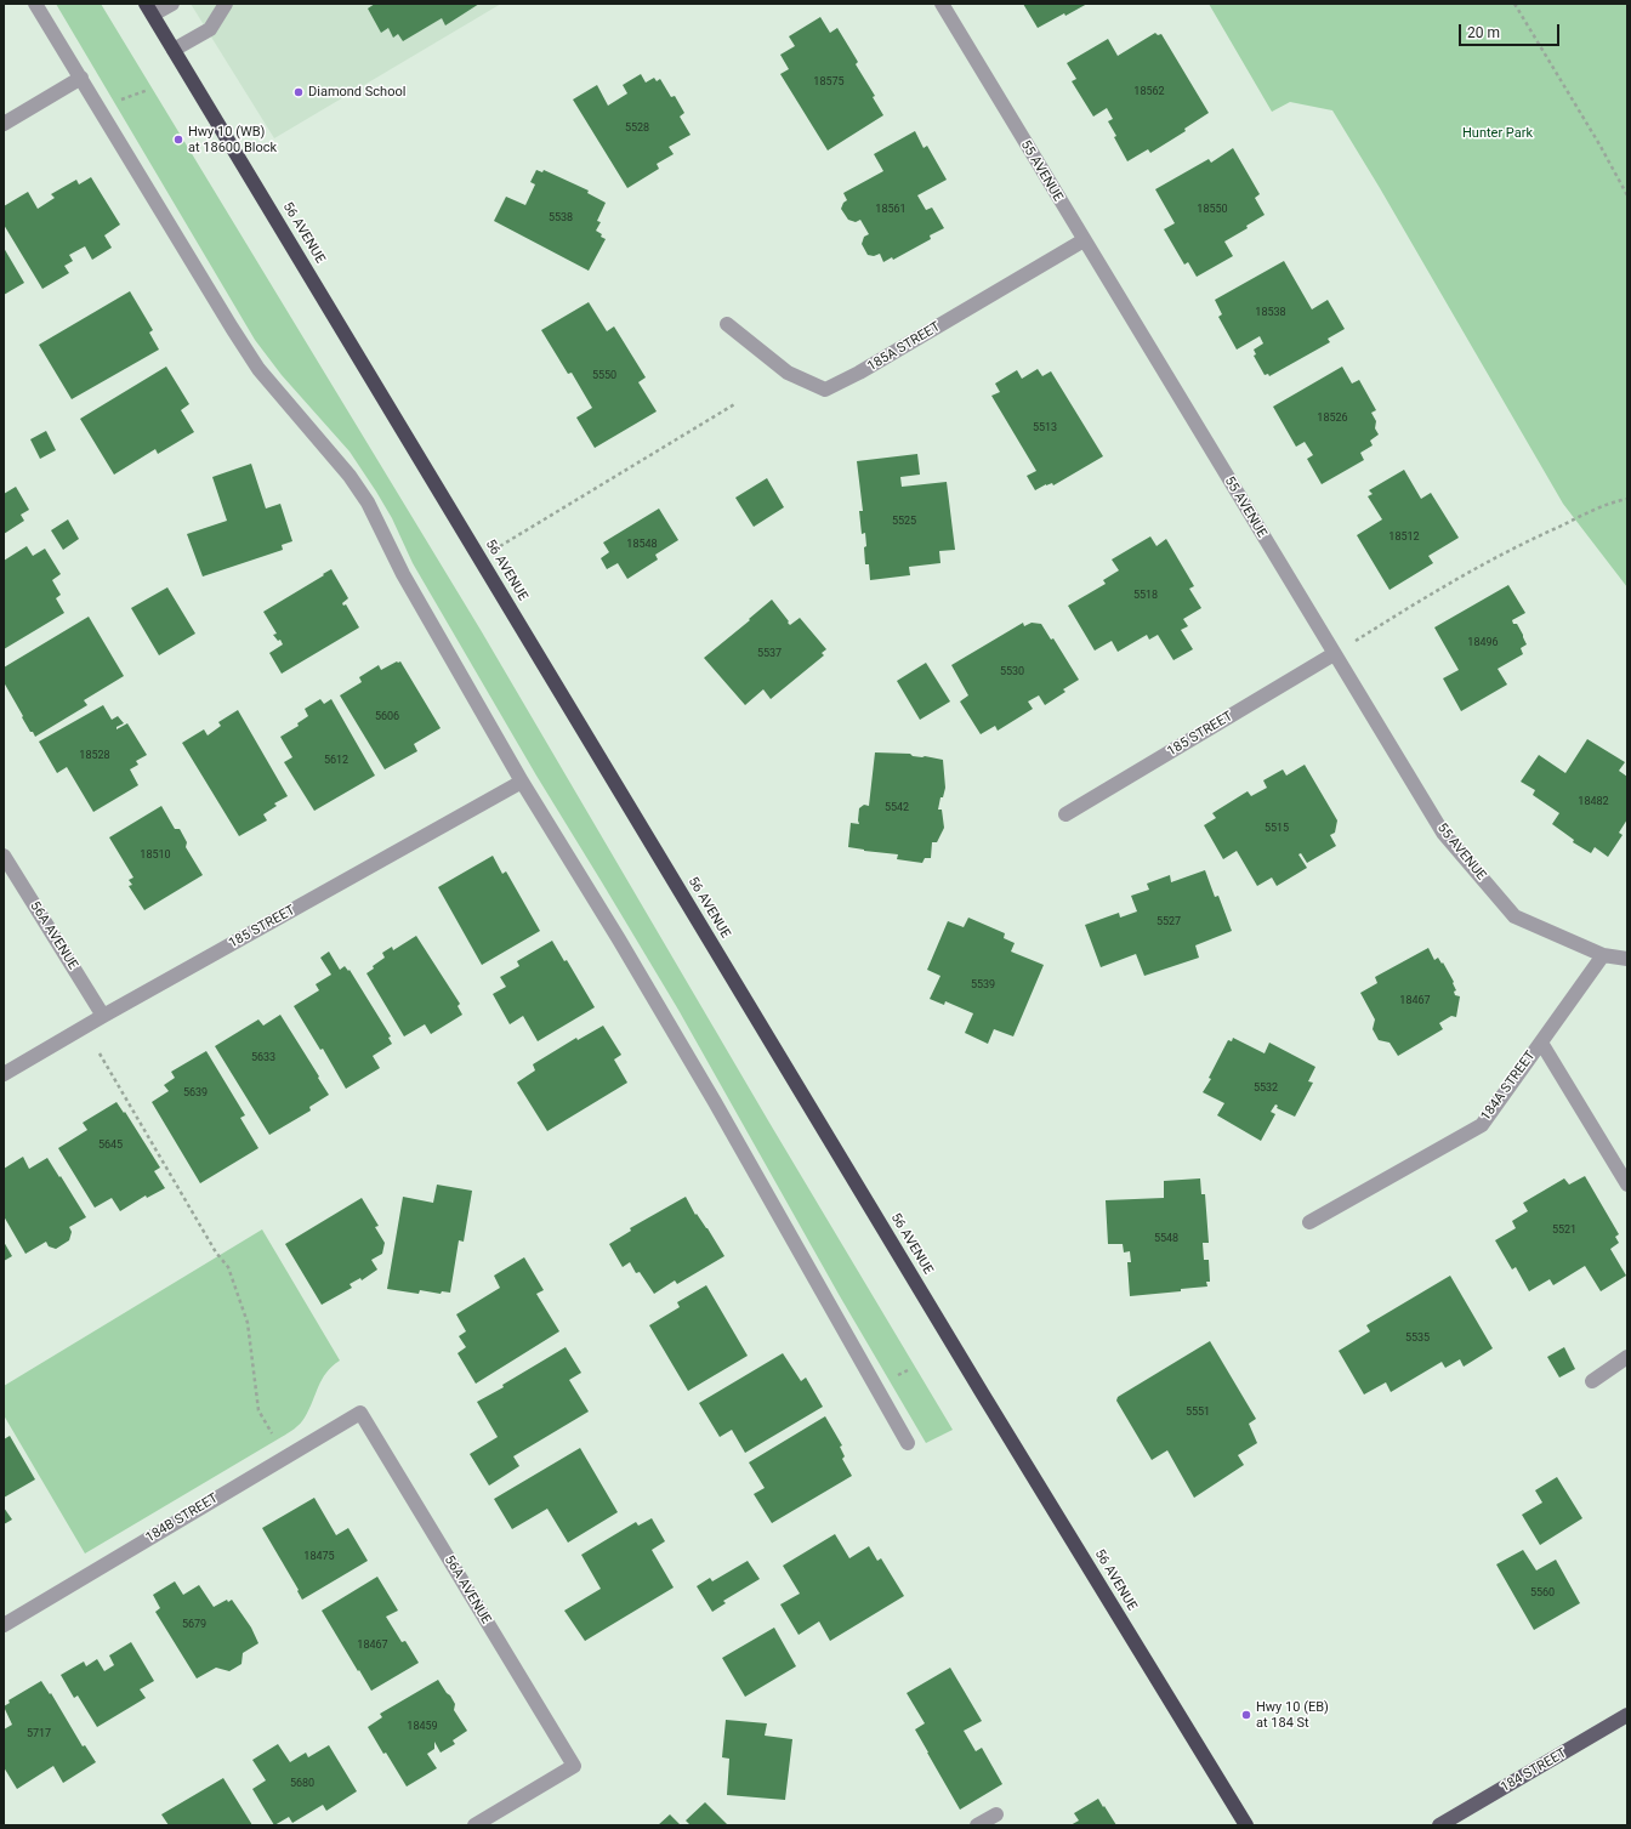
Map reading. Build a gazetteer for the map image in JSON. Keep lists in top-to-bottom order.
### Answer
{
  "streets": {
    "highway": ["56 AVENUE"],
    "main road": ["184 STREET"],
    "street": [
      "55 AVENUE",
      "185A STREET",
      "185 STREET",
      "56A AVENUE",
      "184A STREET",
      "184B STREET"
    ]
  },
  "crossings": [
    ["55 AVENUE", "185A STREET"],
    ["55 AVENUE", "185 STREET"],
    ["55 AVENUE", "184A STREET"],
    ["185 STREET", "56A AVENUE"],
    ["56A AVENUE", "184B STREET"]
  ],
  "parks": ["Hunter Park"],
  "places": ["Diamond School", "Hwy 10 (WB) at 18600 Block", "Hwy 10 (EB) at 184 St"],
  "house_numbers": [
    "18575",
    "18562",
    "5528",
    "18561",
    "18550",
    "5538",
    "18538",
    "5550",
    "18526",
    "5513",
    "5525",
    "18512",
    "18548",
    "5518",
    "18496",
    "5537",
    "5530",
    "5606",
    "18528",
    "5612",
    "18482",
    "5542",
    "5515",
    "18510",
    "5527",
    "5539",
    "18467",
    "5633",
    "5532",
    "5639",
    "5645",
    "5521",
    "5548",
    "5535",
    "5551",
    "18475",
    "5560",
    "5679",
    "18467",
    "18459",
    "5717",
    "5680"
  ],
  "scale_bar": "20 m"
}
